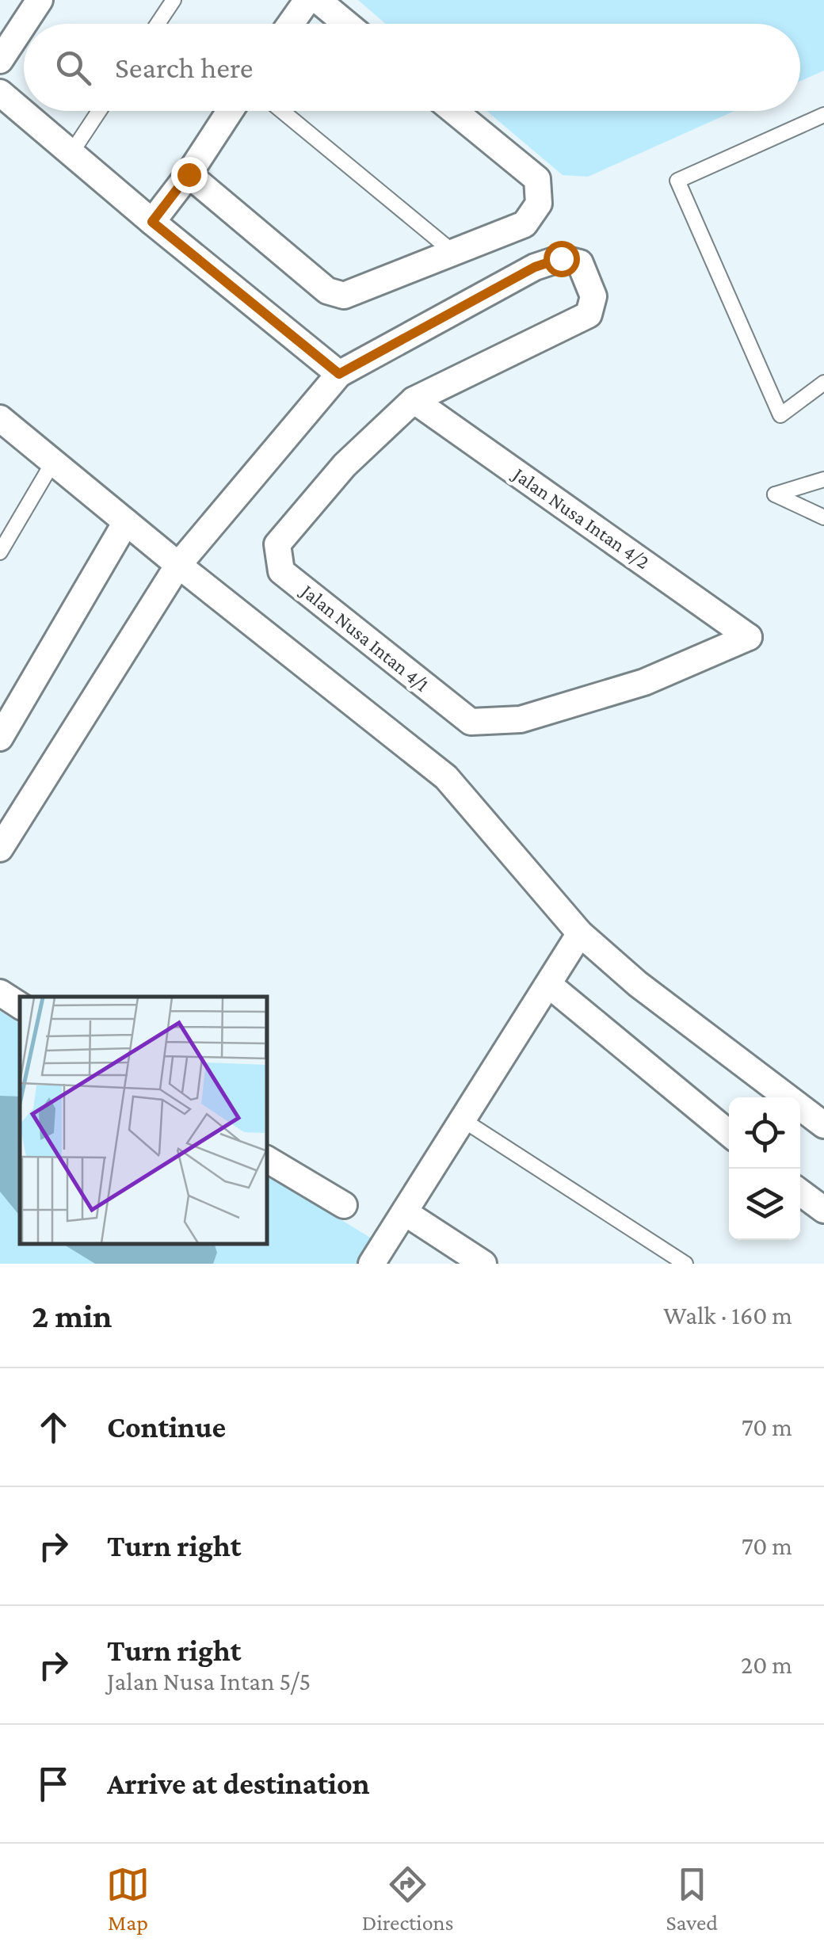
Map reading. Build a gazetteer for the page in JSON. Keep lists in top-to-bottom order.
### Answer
{
  "streets": {
    "street": ["Jalan Nusa Intan 4/2", "Jalan Nusa Intan 4/1"]
  },
  "crossings": [
    ["Jalan Nusa Intan 4/2", "Jalan Nusa Intan 4/1"]
  ],
  "page": {
    "search": "Search here",
    "heading": ["2 min", "Walk · 160 m"],
    "list": [
      ["Continue", "70 m"],
      ["Turn right", "70 m"],
      ["Turn right", "Jalan Nusa Intan 5/5", "20 m"],
      "Arrive at destination"
    ],
    "nav": ["Map", "Directions", "Saved"]
  }
}
